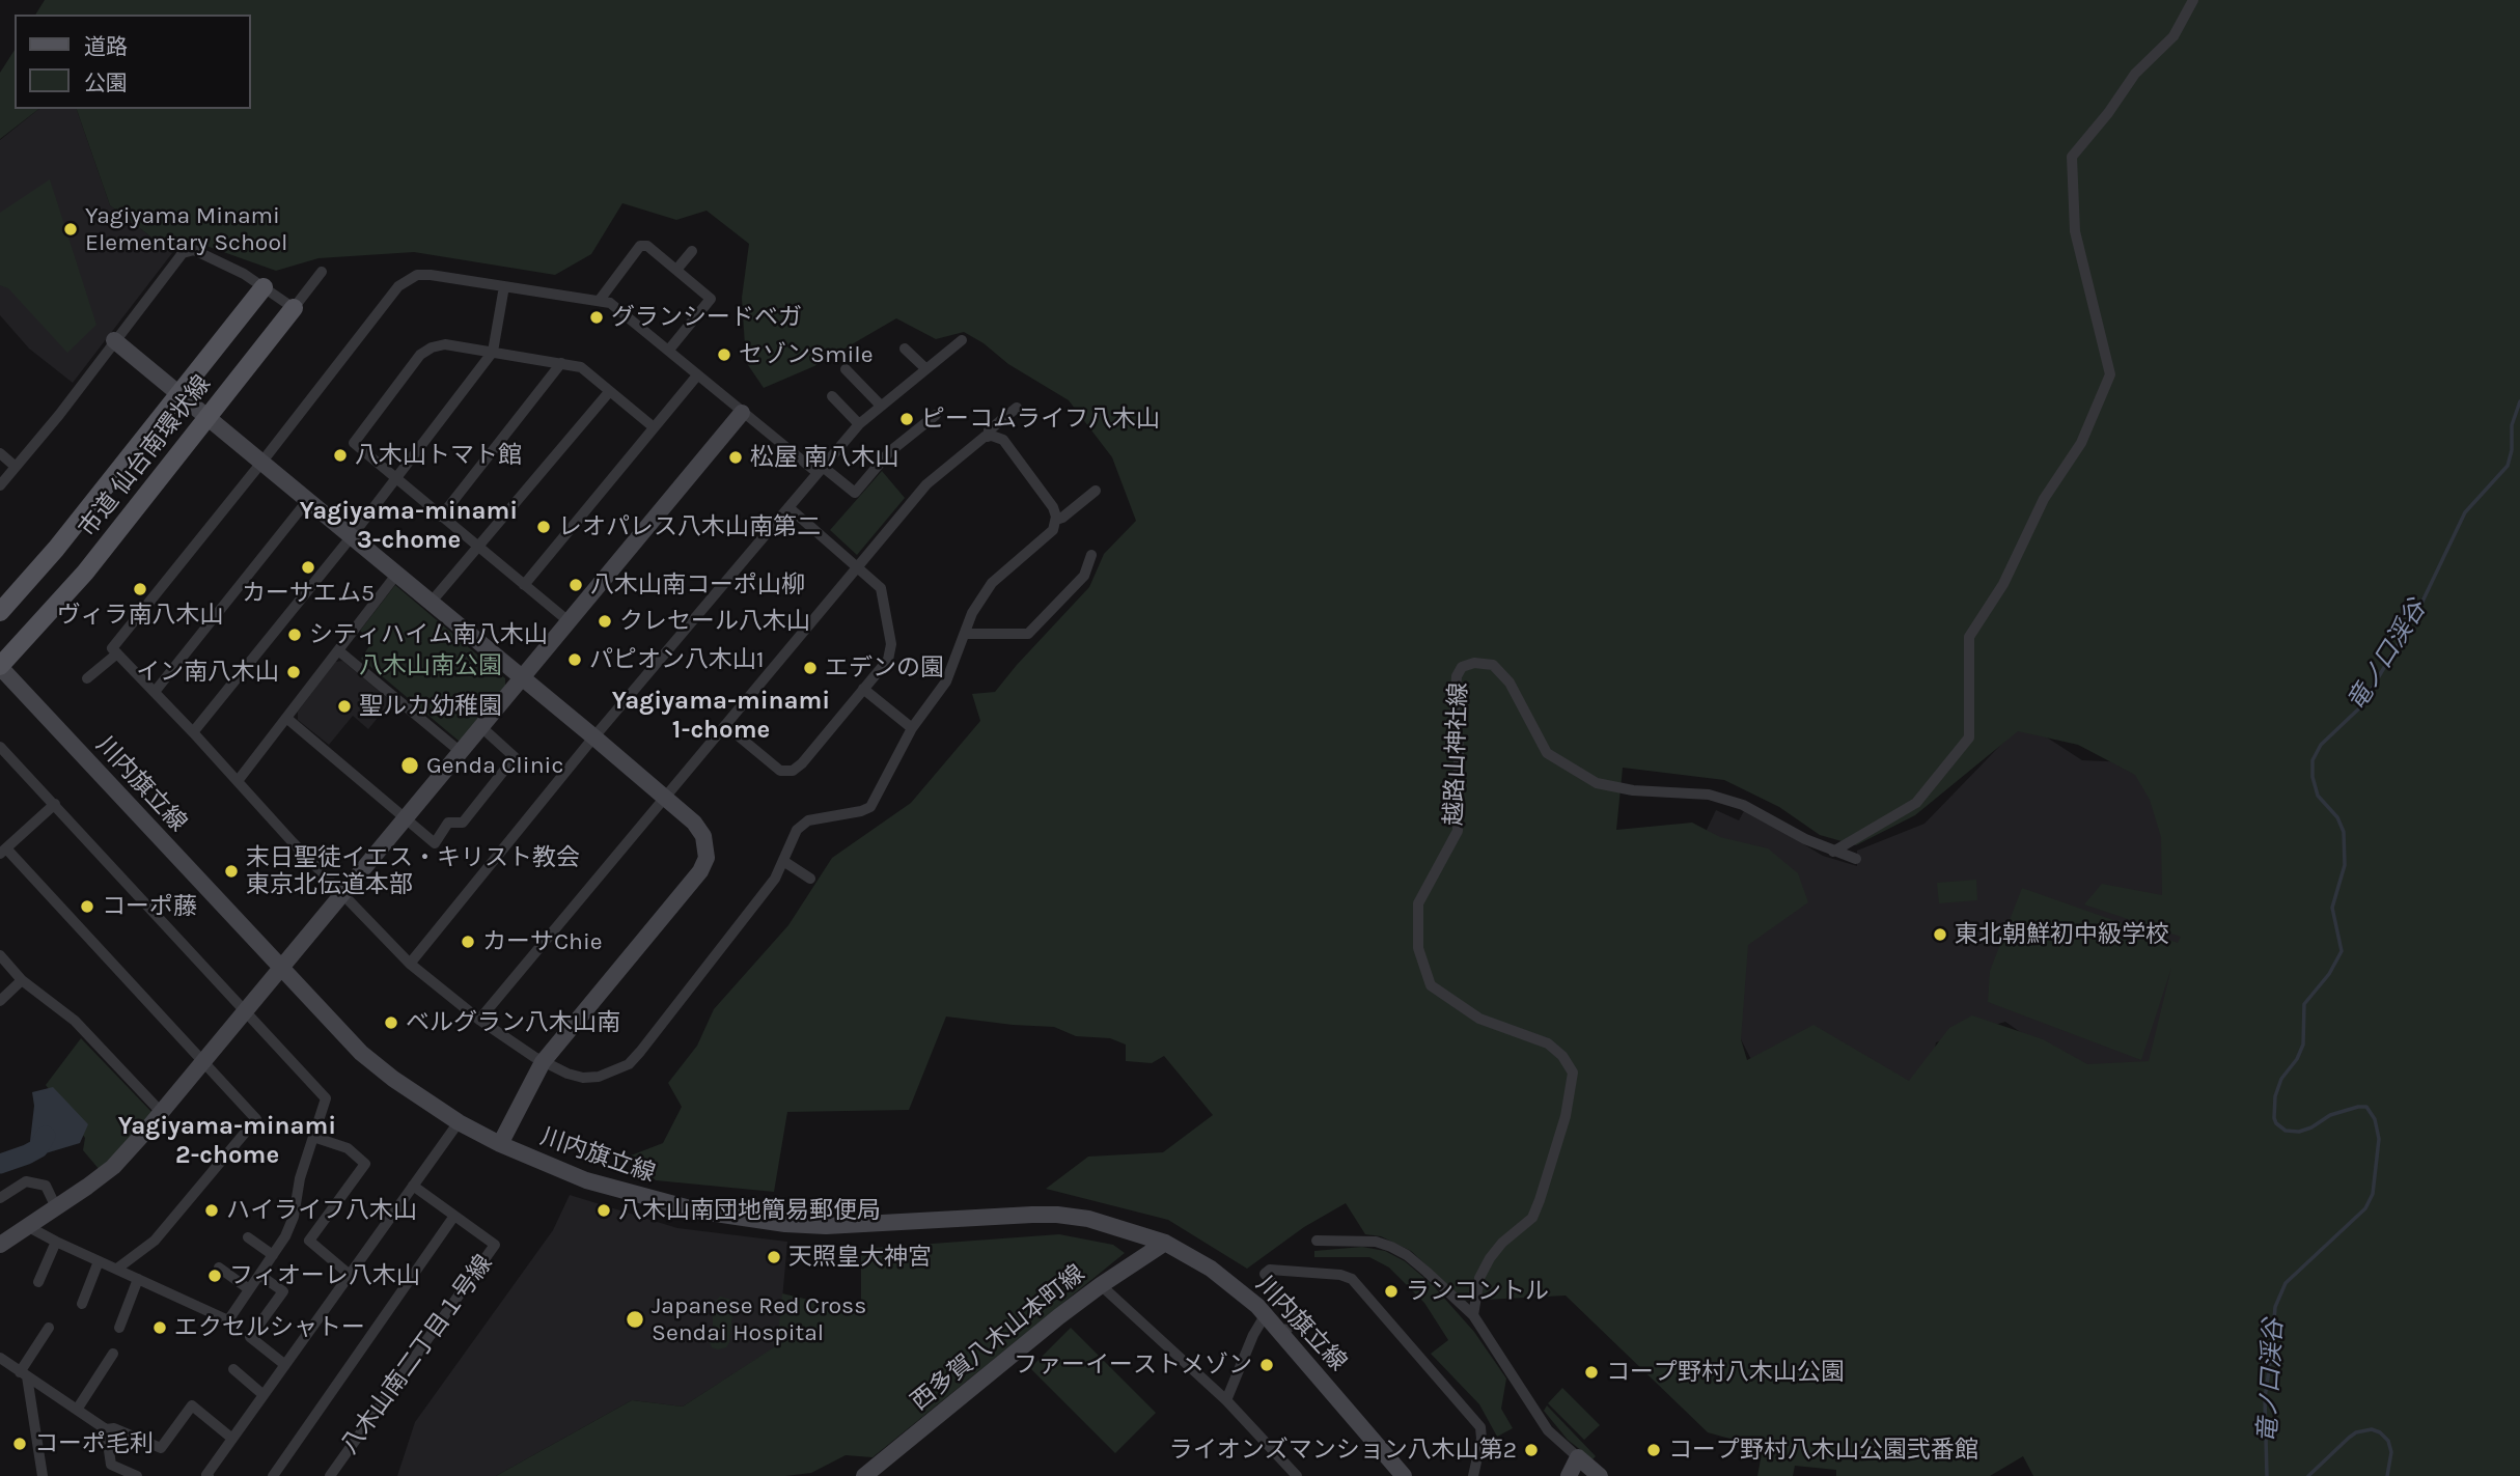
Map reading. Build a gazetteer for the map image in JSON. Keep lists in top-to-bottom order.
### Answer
{
  "streets": {
    "main road": ["市道 仙台南環状線"],
    "street": [
      "越路山神社線",
      "川内旗立線",
      "西多賀八木山本町線",
      "八木山南二丁目１号線"
    ]
  },
  "crossings": [
    ["市道 仙台南環状線", "川内旗立線"],
    ["川内旗立線", "西多賀八木山本町線"]
  ],
  "districts": ["Yagiyama-minami 3-chome", "Yagiyama-minami 1-chome", "Yagiyama-minami 2-chome"],
  "water": ["竜ノ口渓谷"],
  "parks": ["八木山南公園"],
  "places": [
    "Yagiyama Minami Elementary School",
    "グランシードベガ",
    "セゾンSmile",
    "ピーコムライフ八木山",
    "八木山トマト館",
    "松屋 南八木山",
    "レオパレス八木山南第二",
    "カーサエム5",
    "八木山南コーポ山柳",
    "ヴィラ南八木山",
    "クレセール八木山",
    "シティハイム南八木山",
    "パピオン八木山1",
    "エデンの園",
    "イン南八木山",
    "聖ルカ幼稚園",
    "Genda Clinic",
    "末日聖徒イエス・キリスト教会 東京北伝道本部",
    "コーポ藤",
    "東北朝鮮初中級学校",
    "カーサChie",
    "ベルグラン八木山南",
    "ハイライフ八木山",
    "八木山南団地簡易郵便局",
    "天照皇大神宮",
    "フィオーレ八木山",
    "ランコントル",
    "Japanese Red Cross Sendai Hospital",
    "エクセルシャトー",
    "ファーイーストメゾン",
    "コープ野村八木山公園",
    "コーポ毛利",
    "ライオンズマンション八木山第2",
    "コープ野村八木山公園弐番館"
  ],
  "legend": ["道路", "公園"]
}
